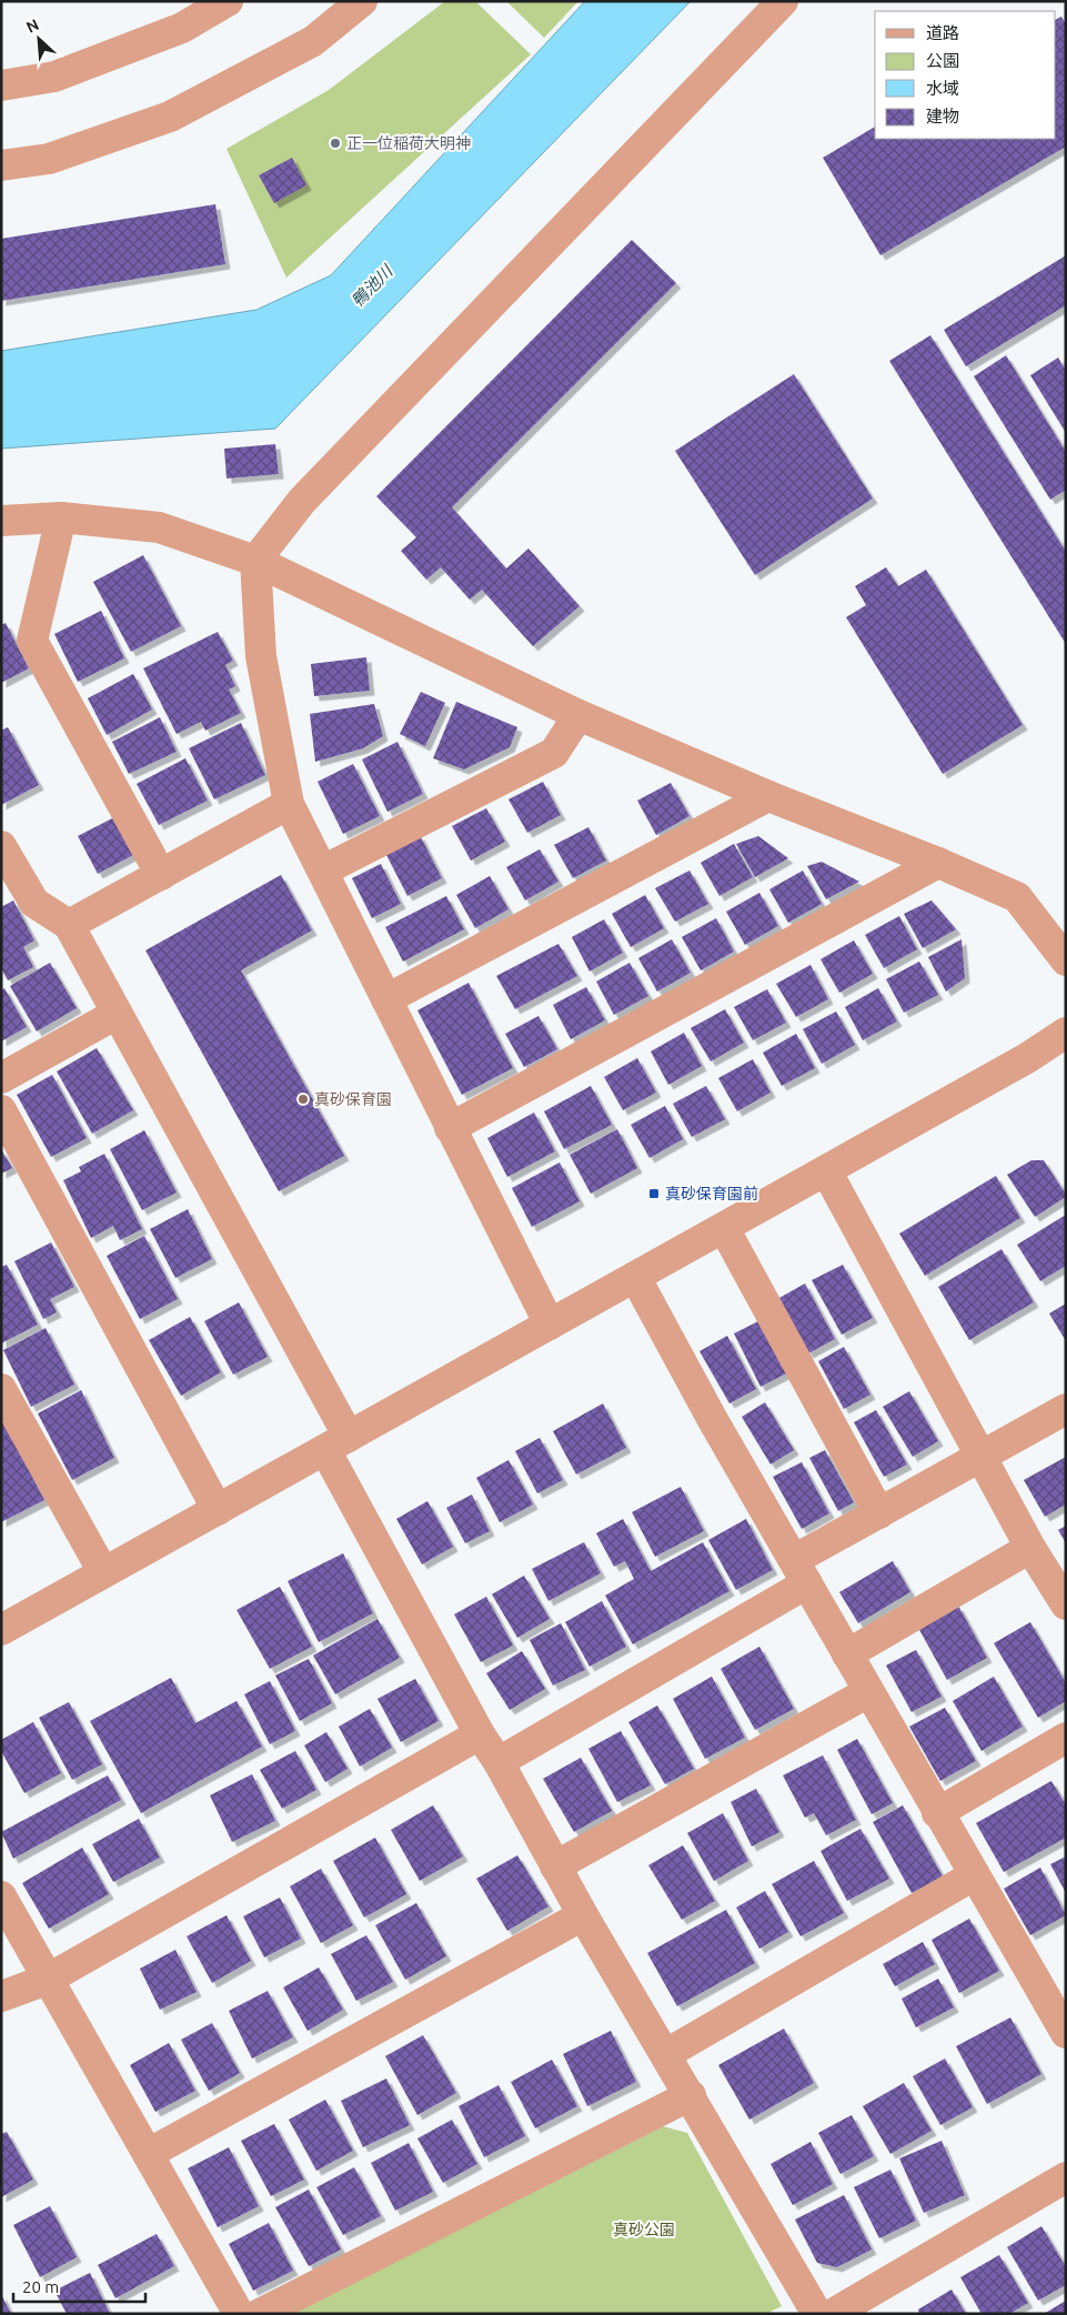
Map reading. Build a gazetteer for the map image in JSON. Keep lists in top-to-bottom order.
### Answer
{
  "water": ["鴨池川"],
  "parks": ["真砂公園"],
  "places": {
    "other": ["正一位稲荷大明神", "真砂保育園"],
    "transit": ["真砂保育園前"]
  },
  "legend": [
    "道路",
    "公園",
    "水域",
    "建物"
  ],
  "scale_bar": "20 m",
  "north": "top left"
}
